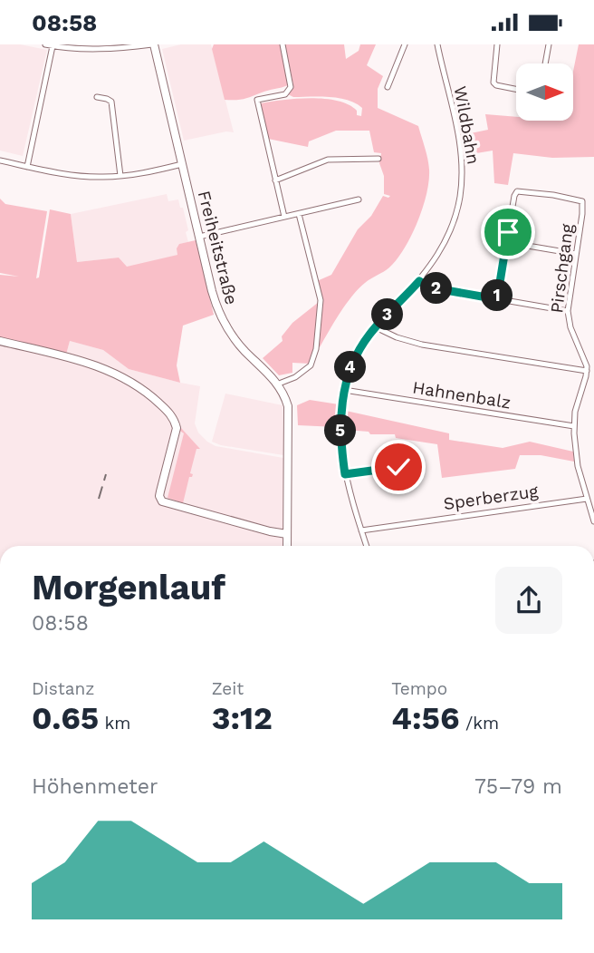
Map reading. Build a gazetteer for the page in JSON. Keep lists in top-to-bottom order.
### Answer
{
  "streets": {
    "street": [
      "Wildbahn",
      "Freiheitstraße",
      "Pirschgang",
      "Hahnenbalz",
      "Sperberzug"
    ]
  },
  "crossings": [
    ["Wildbahn", "Hahnenbalz"],
    ["Wildbahn", "Sperberzug"]
  ],
  "north": "right",
  "page": {
    "status": "08:58",
    "pins": [
      "2",
      "1",
      "3",
      "4",
      "5"
    ],
    "heading": ["Morgenlauf", "08:58"],
    "stats": [
      ["Distanz", "0.65 km"],
      ["Zeit", "3:12"],
      ["Tempo", "4:56 /km"]
    ],
    "chart": ["Höhenmeter", "75–79 m"]
  }
}
